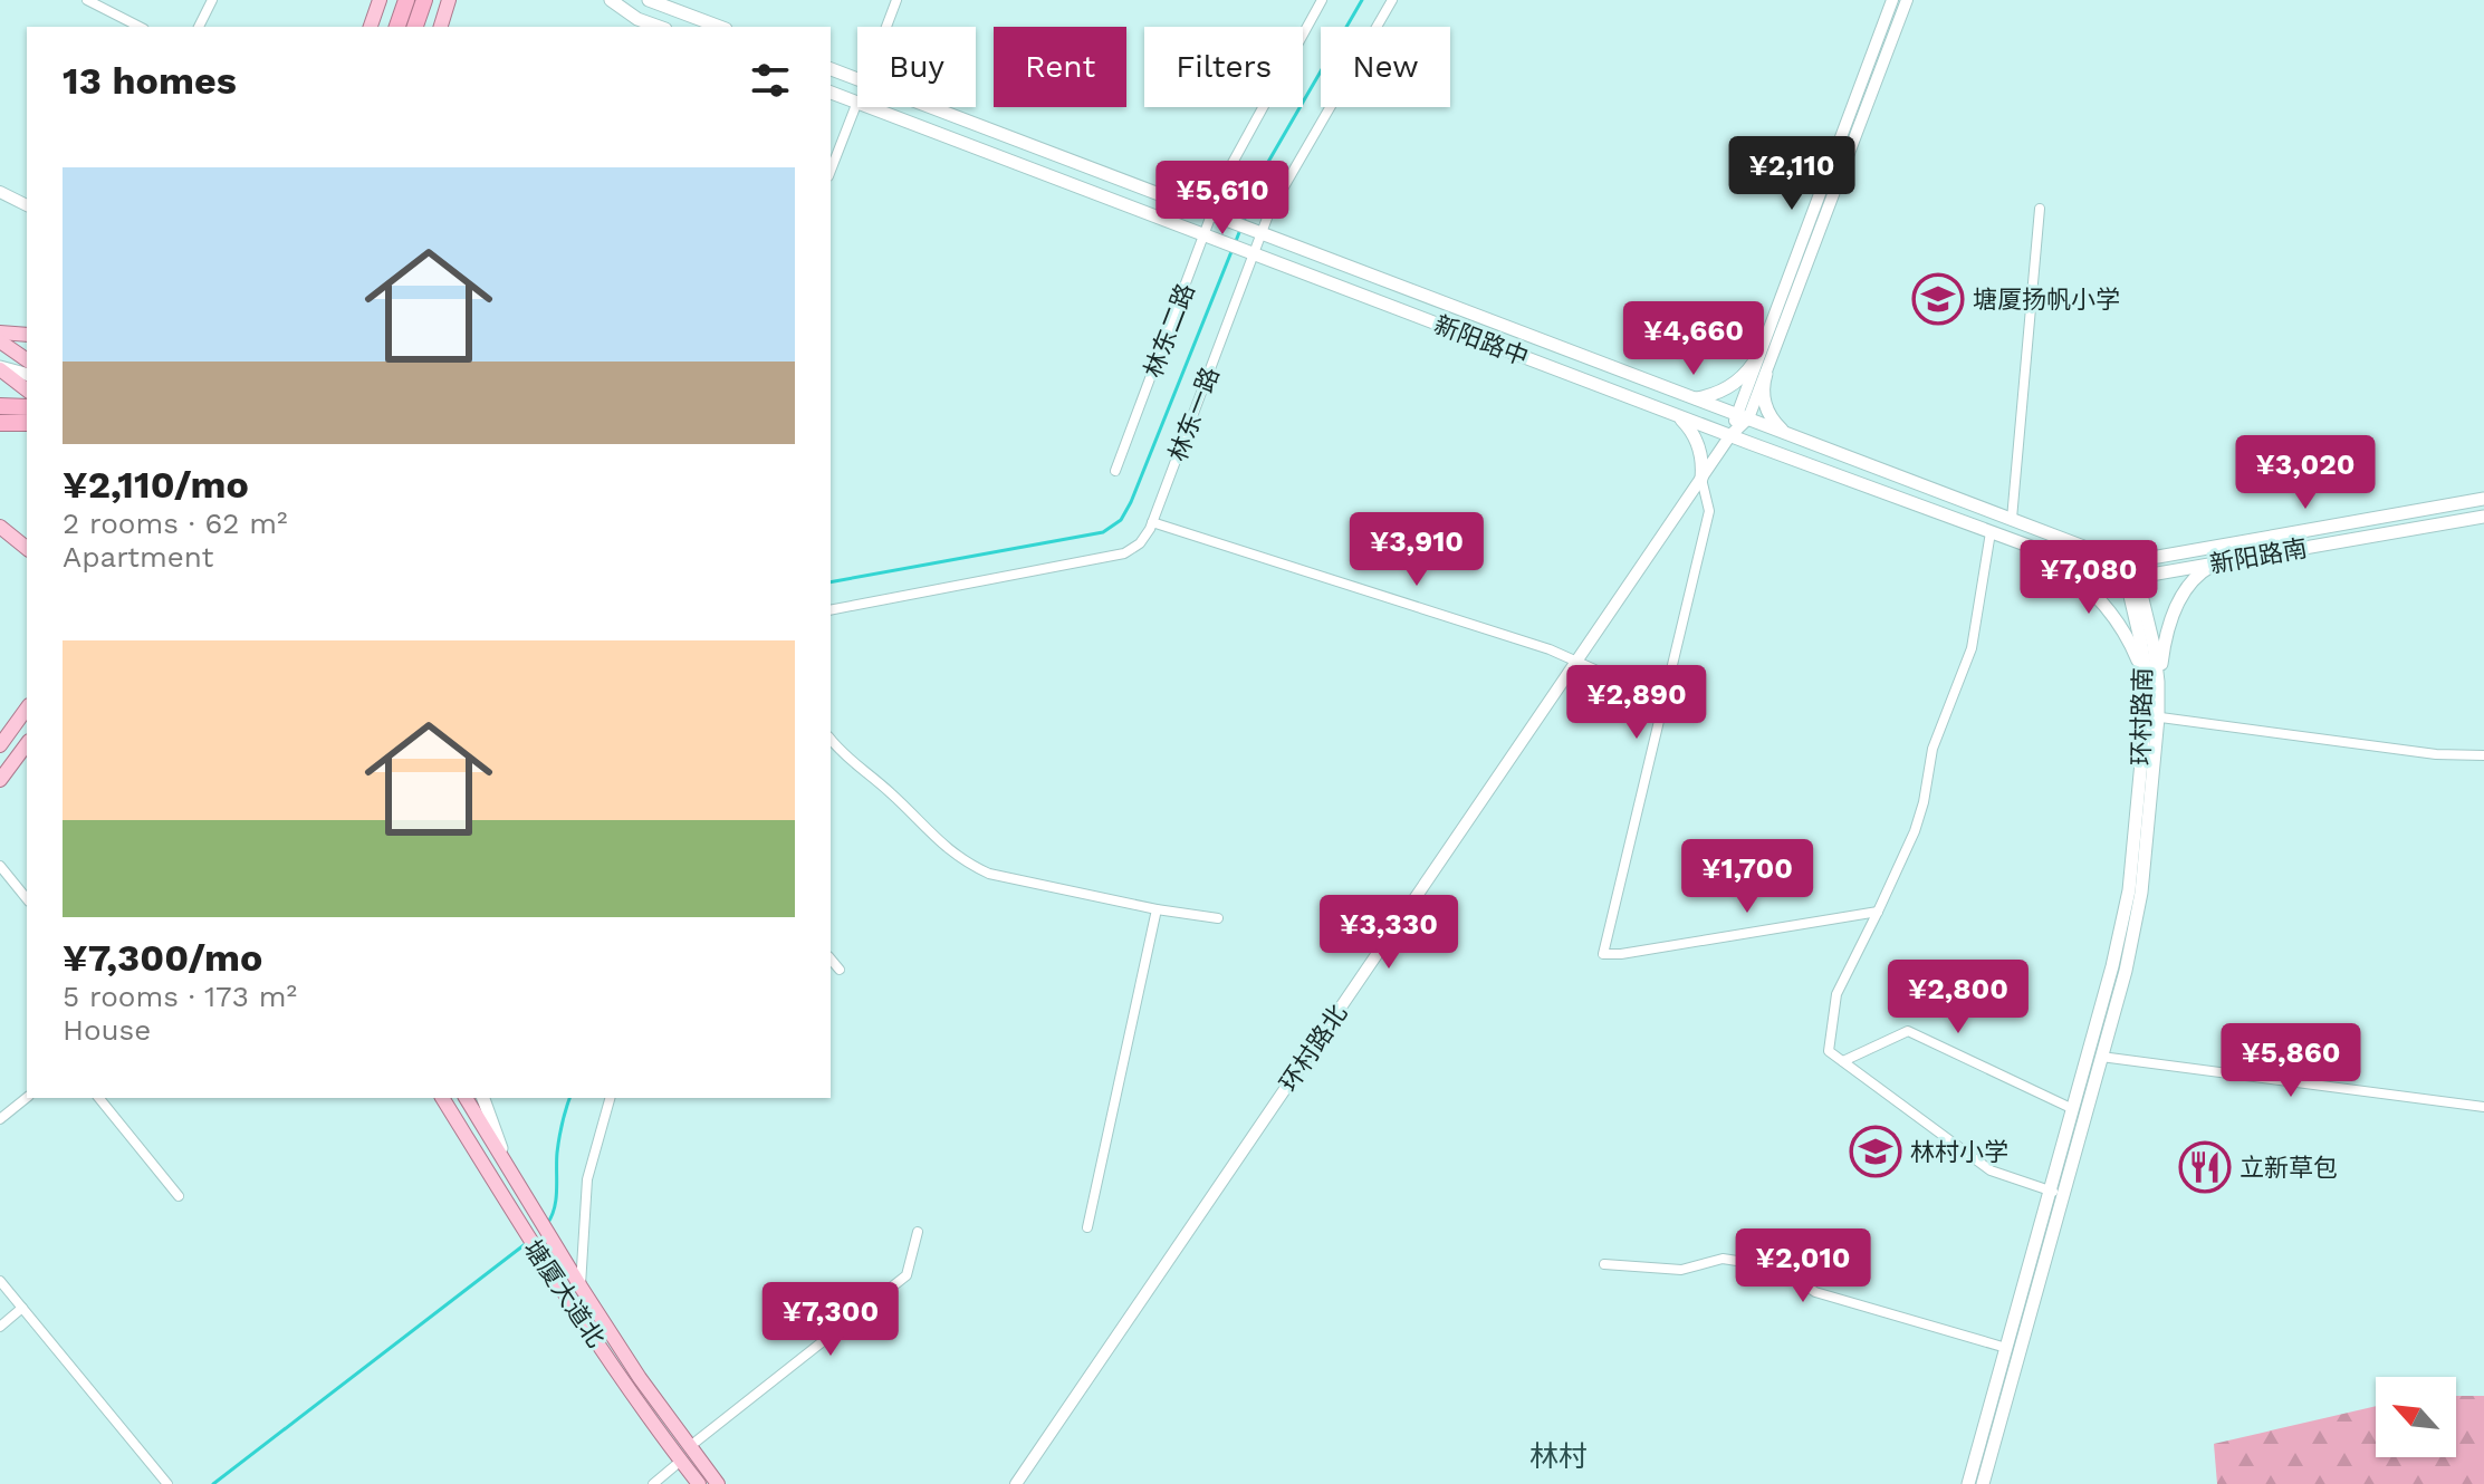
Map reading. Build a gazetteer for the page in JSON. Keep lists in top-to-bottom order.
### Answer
{
  "streets": {
    "main road": [
      "新阳路中",
      "新阳路南",
      "环村路南",
      "塘厦大道北"
    ],
    "street": ["林东二路", "林东一路", "环村路北"]
  },
  "crossings": [
    ["林东二路", "新阳路中"],
    ["新阳路中", "林东一路"],
    ["新阳路中", "新阳路南"],
    ["新阳路中", "环村路南"],
    ["新阳路中", "环村路北"],
    ["新阳路南", "环村路南"]
  ],
  "districts": ["林村"],
  "places": {
    "school or university": ["塘厦扬帆小学", "林村小学"],
    "restaurant": ["立新草包"]
  },
  "north": "top left",
  "page": {
    "chip": [
      "Buy",
      "Rent",
      "Filters",
      "New"
    ],
    "heading": "13 homes",
    "list": [
      {
        "name": "¥2,110/mo",
        "note": "2 rooms · 62 m² · Apartment"
      },
      {
        "name": "¥7,300/mo",
        "note": "5 rooms · 173 m² · House"
      }
    ],
    "price": [
      "¥2,110",
      "¥5,610",
      "¥4,660",
      "¥3,020",
      "¥3,910",
      "¥7,080",
      "¥2,890",
      "¥1,700",
      "¥3,330",
      "¥2,800",
      "¥5,860",
      "¥2,010",
      "¥7,300"
    ]
  }
}
